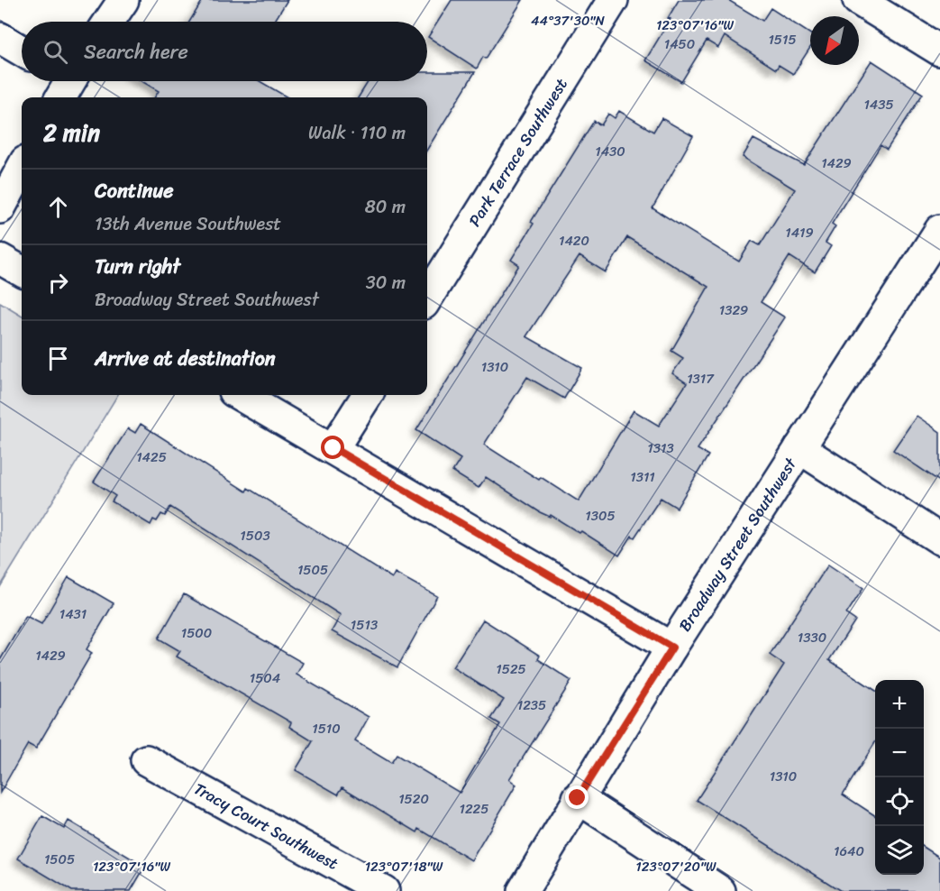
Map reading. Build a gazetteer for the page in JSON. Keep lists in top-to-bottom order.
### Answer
{
  "streets": {
    "street": ["Park Terrace Southwest", "Broadway Street Southwest", "Tracy Court Southwest"]
  },
  "house_numbers": [
    "1515",
    "1450",
    "1435",
    "1430",
    "1429",
    "1419",
    "1420",
    "1329",
    "1310",
    "1317",
    "1313",
    "1425",
    "1311",
    "1305",
    "1503",
    "1505",
    "1431",
    "1513",
    "1500",
    "1330",
    "1429",
    "1525",
    "1504",
    "1235",
    "1510",
    "1310",
    "1520",
    "1225",
    "1640",
    "1505"
  ],
  "north": "bottom left",
  "page": {
    "search": "Search here",
    "heading": ["2 min", "Walk · 110 m"],
    "list": [
      ["Continue", "13th Avenue Southwest", "80 m"],
      ["Turn right", "Broadway Street Southwest", "30 m"],
      "Arrive at destination"
    ],
    "map_buttons": ["+", "−"]
  },
  "coordinates": [
    "44°37'30\"N",
    "123°07'16\"W",
    "123°07'18\"W",
    "123°07'20\"W"
  ]
}
